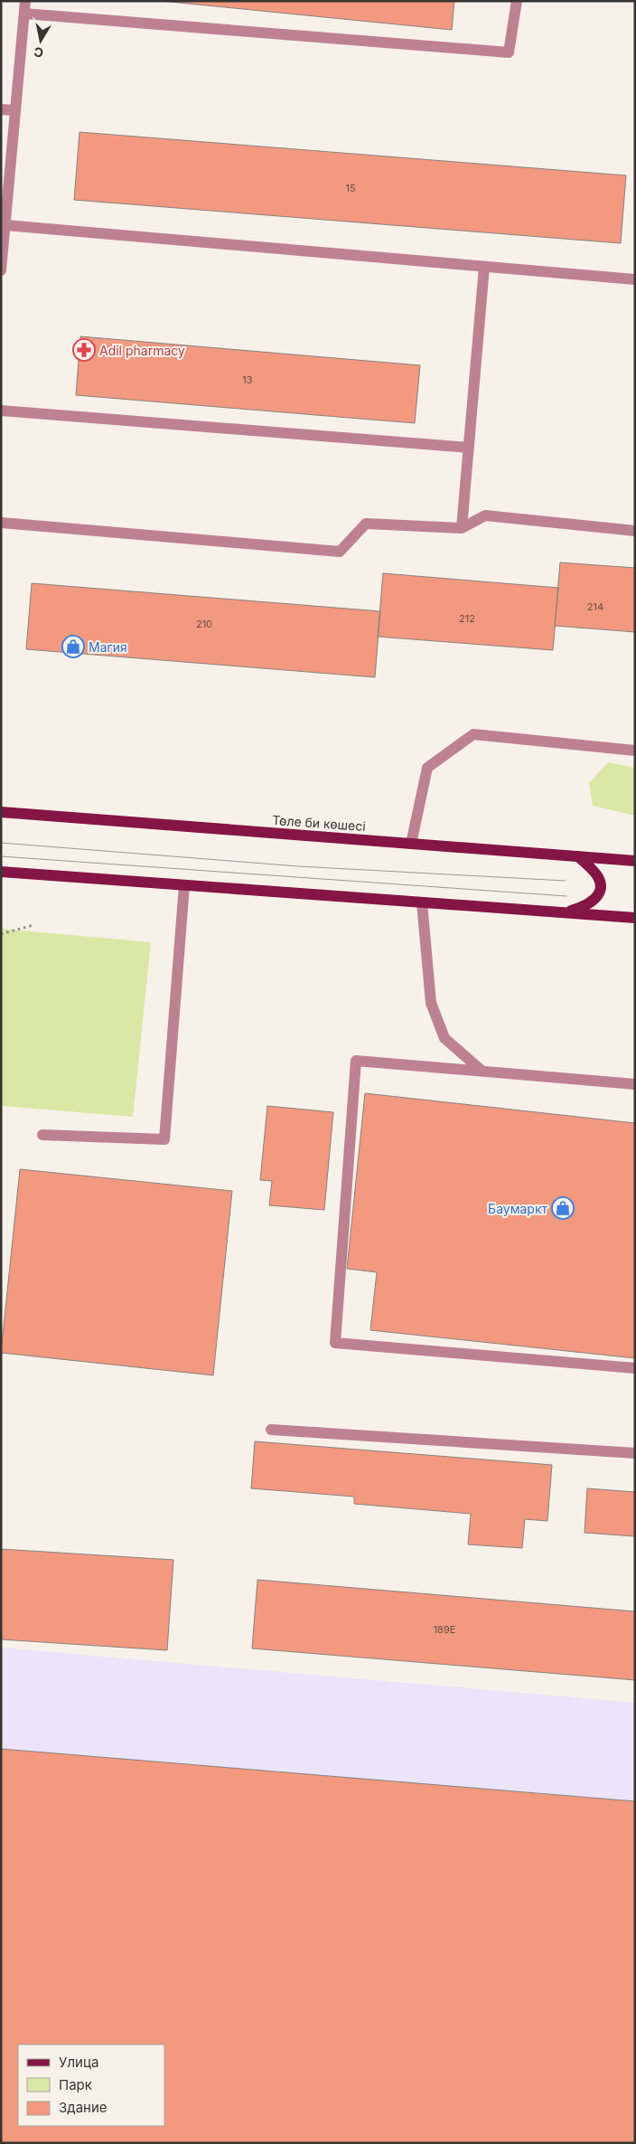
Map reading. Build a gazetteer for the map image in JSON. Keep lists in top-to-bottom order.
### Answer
{
  "streets": {
    "main road": ["Төле би көшесі"]
  },
  "places": {
    "pharmacy": ["Adil pharmacy"],
    "shop": ["Магия", "Баумаркт"]
  },
  "house_numbers": [
    "15",
    "13",
    "214",
    "212",
    "210",
    "189Е"
  ],
  "legend": ["Улица", "Парк", "Здание"],
  "north": "bottom"
}
